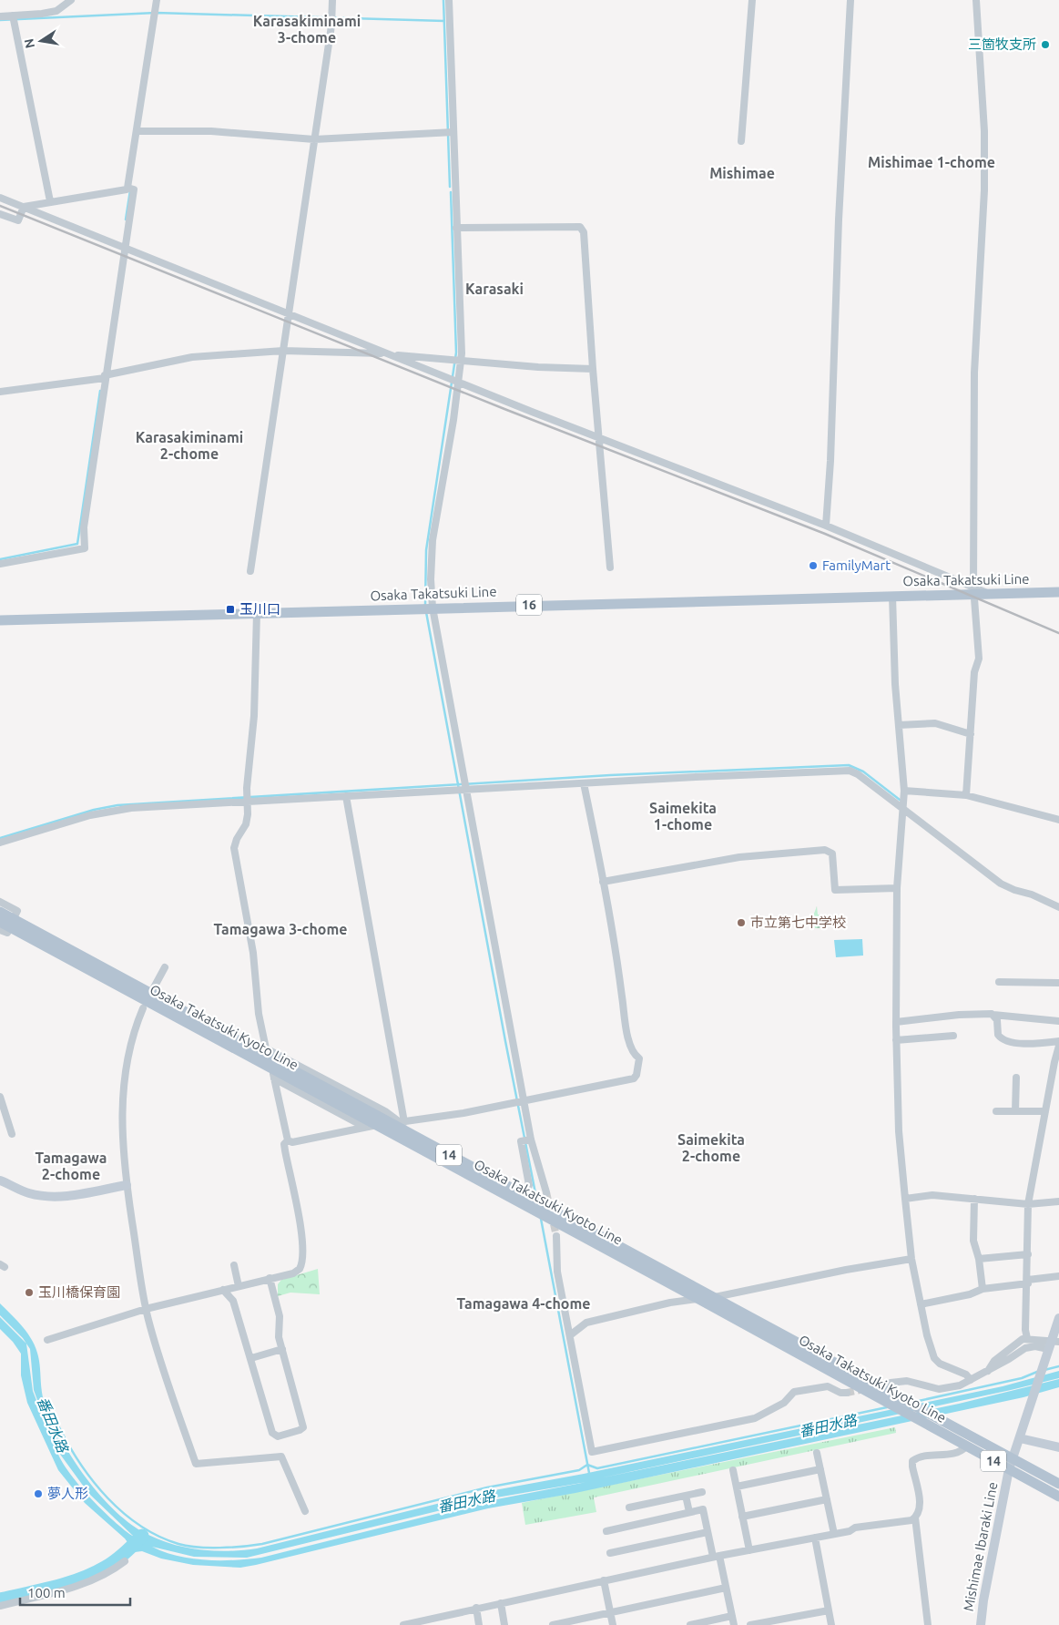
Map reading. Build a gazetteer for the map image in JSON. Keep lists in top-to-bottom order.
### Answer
{
  "streets": {
    "main road": [
      "Osaka Takatsuki Line",
      "16",
      "Osaka Takatsuki Kyoto Line",
      "14",
      "Mishimae Ibaraki Line"
    ]
  },
  "crossings": [
    ["Osaka Takatsuki Kyoto Line", "Mishimae Ibaraki Line"]
  ],
  "districts": [
    "Karasakiminami 3-chome",
    "Mishimae 1-chome",
    "Mishimae",
    "Karasaki",
    "Karasakiminami 2-chome",
    "Saimekita 1-chome",
    "Tamagawa 3-chome",
    "Saimekita 2-chome",
    "Tamagawa 2-chome",
    "Tamagawa 4-chome"
  ],
  "water": ["番田水路"],
  "places": {
    "other": [
      "三箇牧支所",
      "FamilyMart",
      "市立第七中学校",
      "玉川橋保育園",
      "夢人形"
    ],
    "transit": ["玉川口"]
  },
  "scale_bar": "100 m",
  "north": "left"
}
